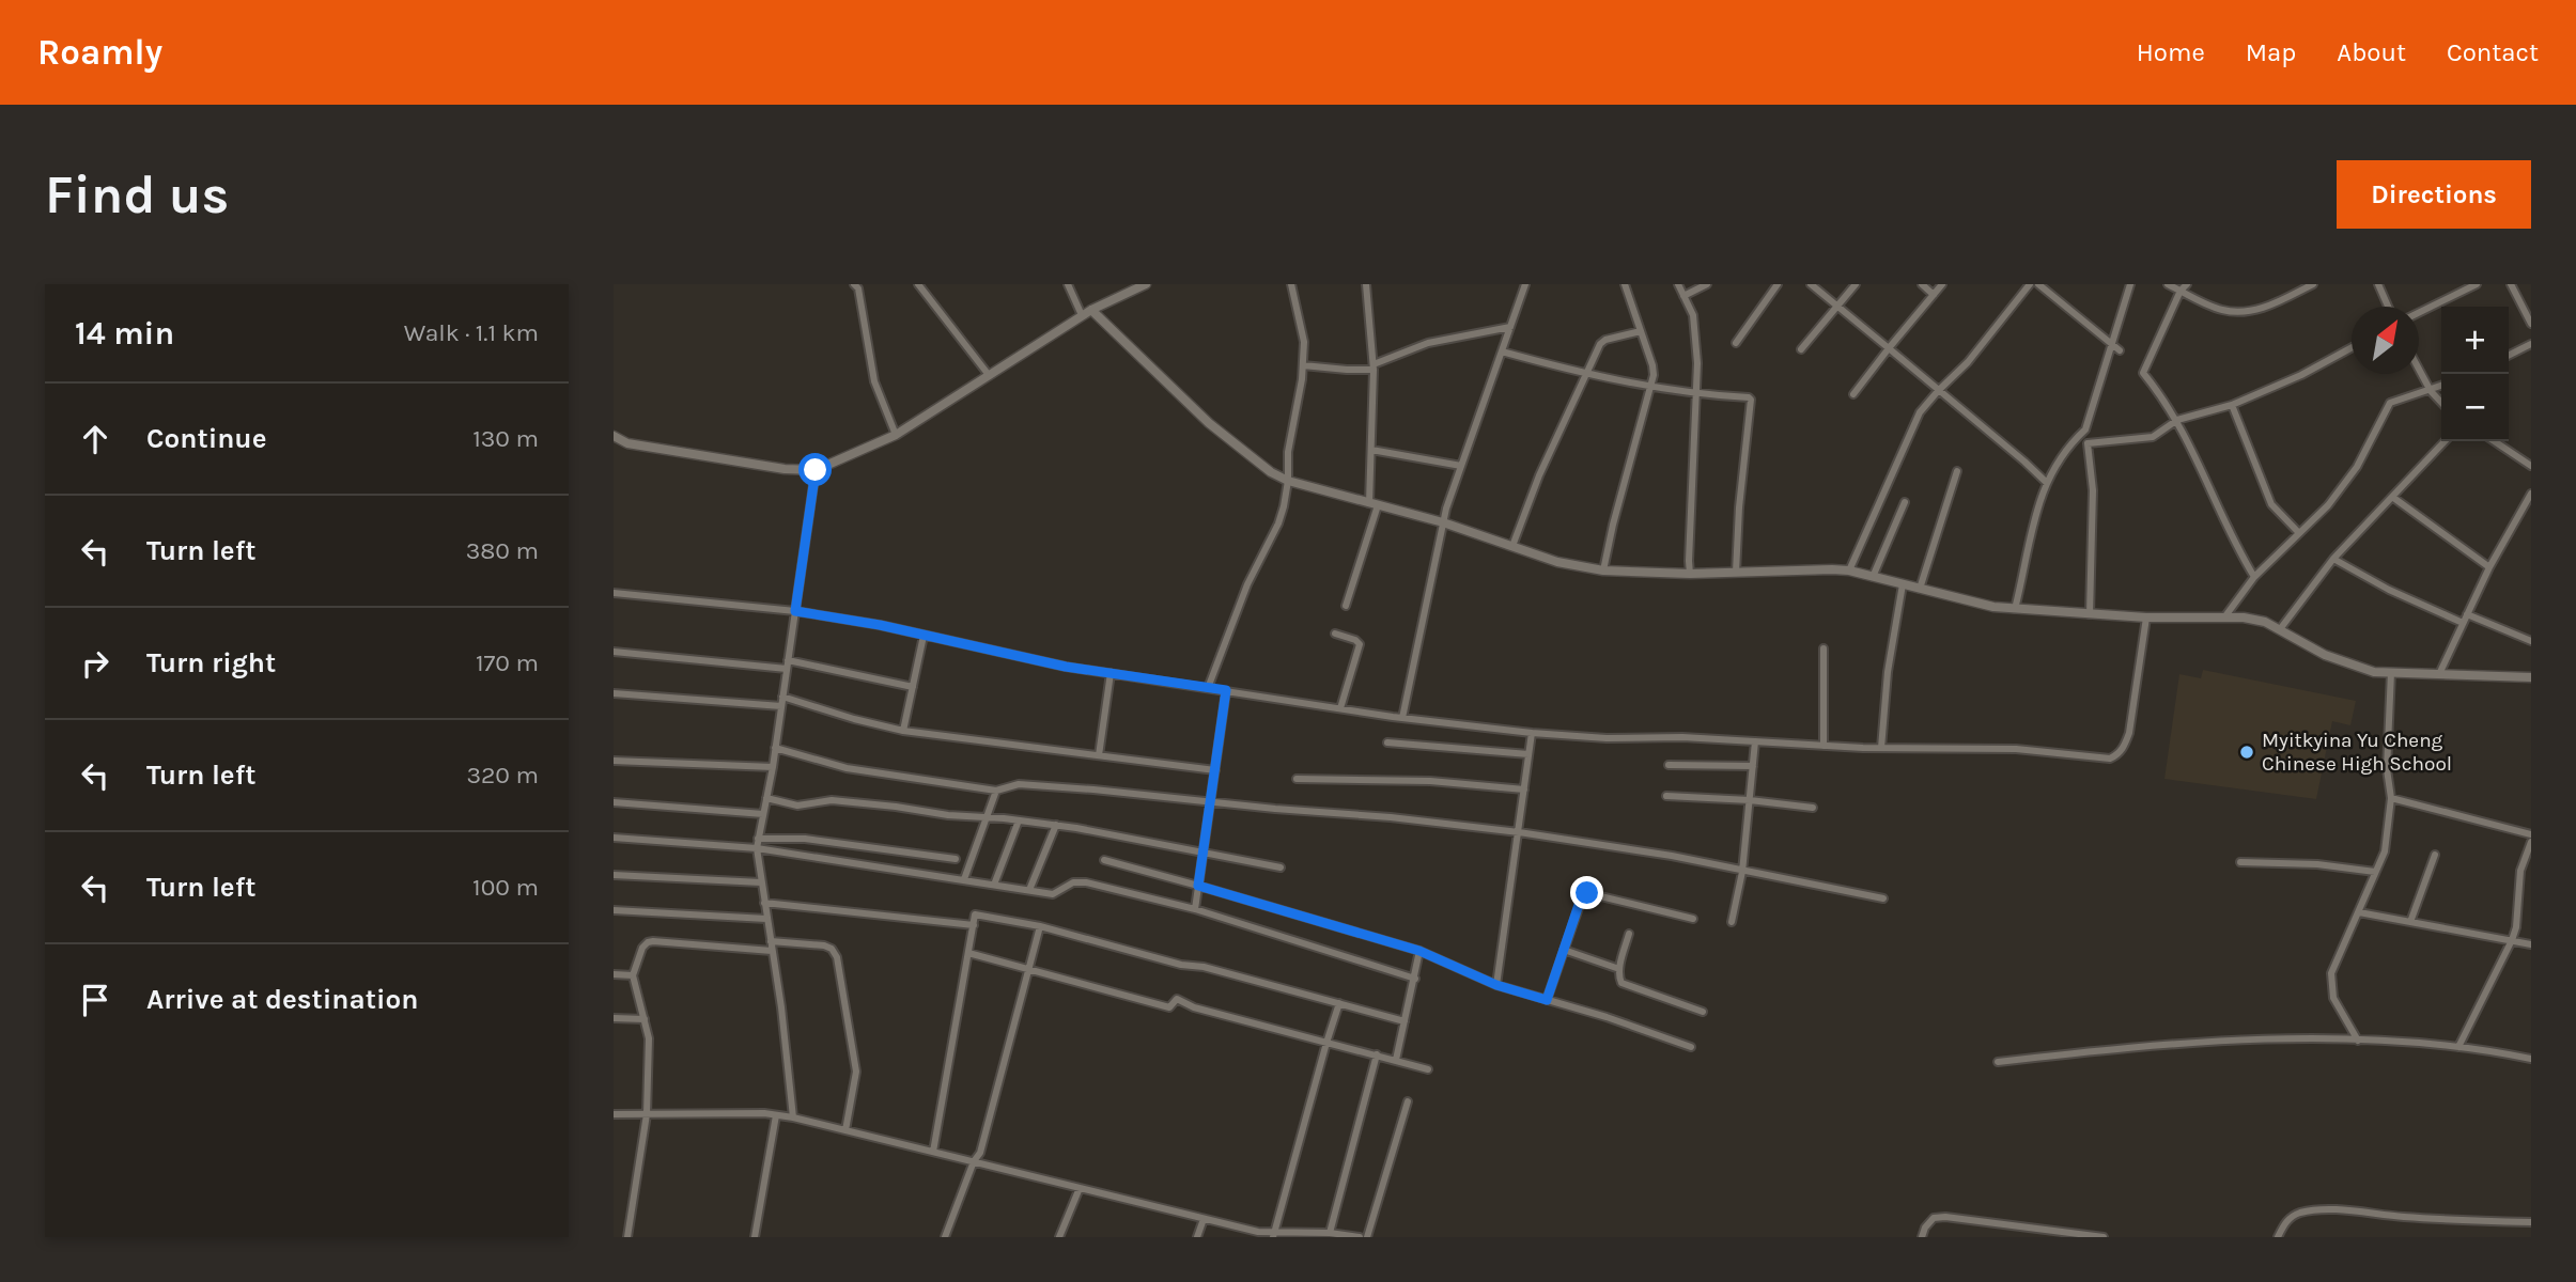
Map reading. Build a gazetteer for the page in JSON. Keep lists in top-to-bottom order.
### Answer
{
  "places": ["Myitkyina Yu Cheng Chinese High School"],
  "north": "top right",
  "page": {
    "header": "Roamly",
    "nav": [
      "Home",
      "Map",
      "About",
      "Contact"
    ],
    "buttons": "Directions",
    "title": "Find us",
    "heading": ["14 min", "Walk · 1.1 km"],
    "map_buttons": ["+", "−"],
    "list": [
      ["Continue", "130 m"],
      ["Turn left", "380 m"],
      ["Turn right", "170 m"],
      ["Turn left", "320 m"],
      ["Turn left", "100 m"],
      "Arrive at destination"
    ]
  }
}
